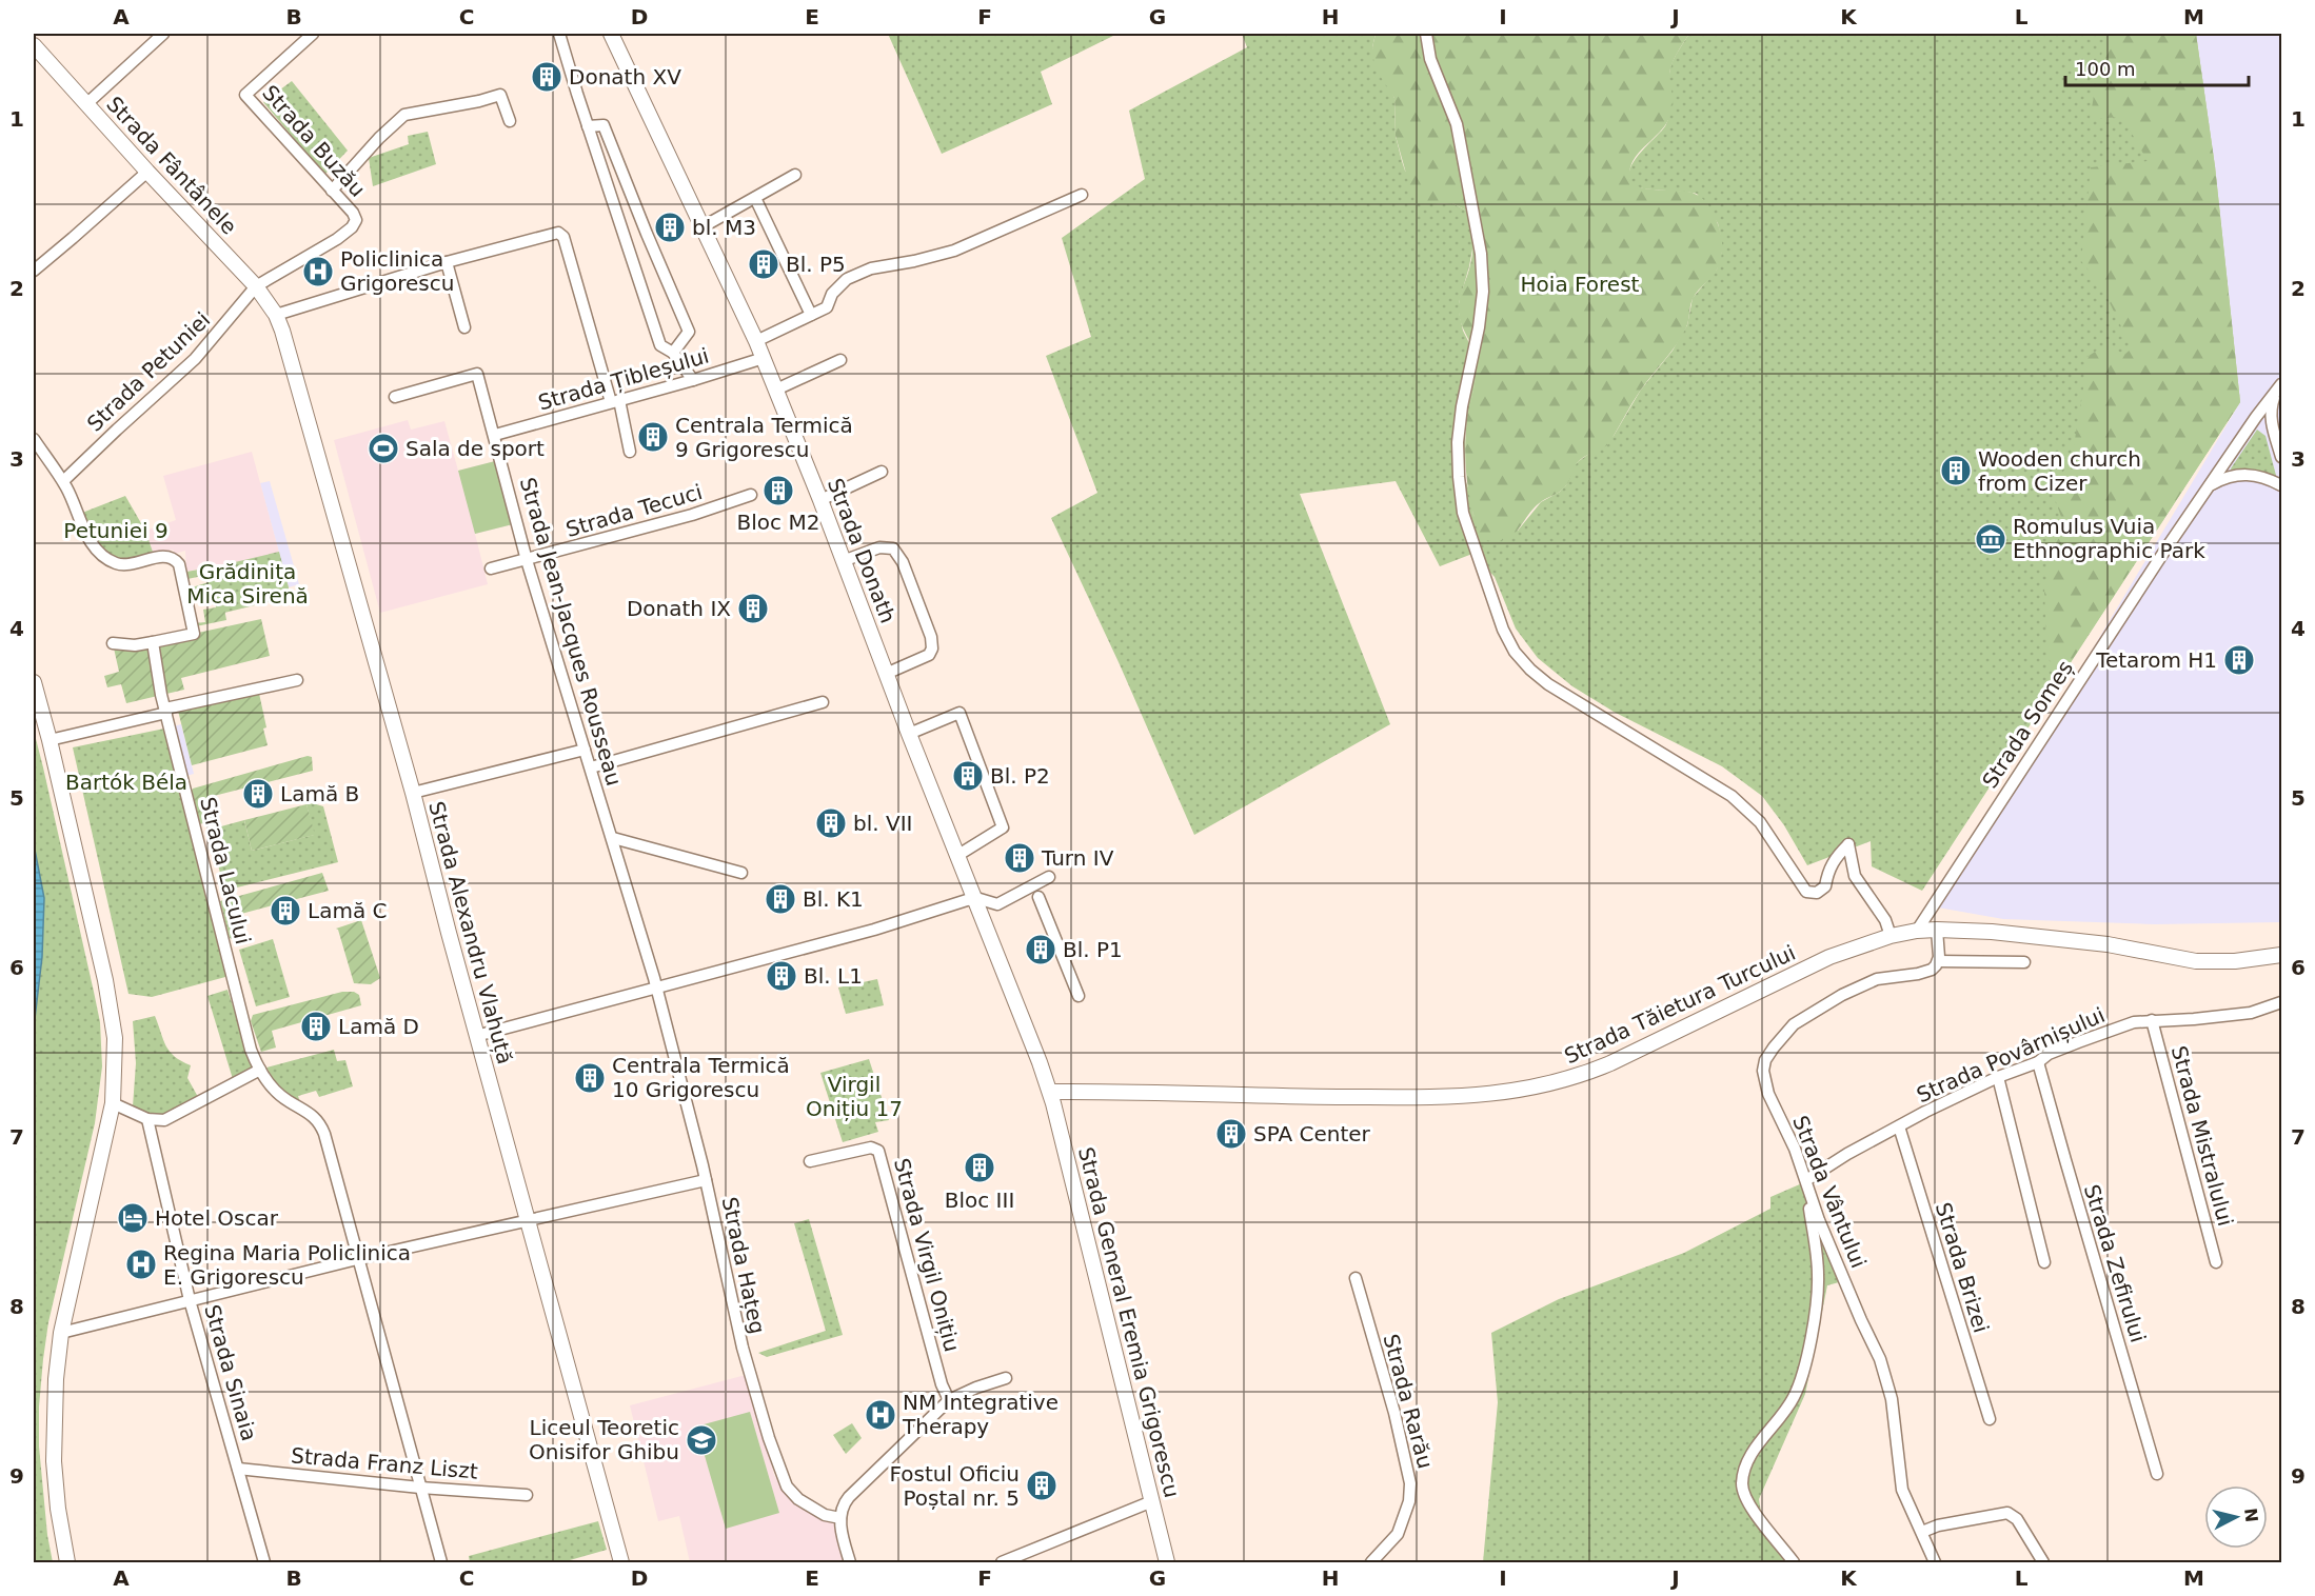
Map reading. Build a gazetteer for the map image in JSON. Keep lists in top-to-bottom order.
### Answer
{
  "streets": {
    "main road": [
      "Strada Fântânele",
      "Strada Donath",
      "Strada Alexandru Vlahuță",
      "Strada Tăietura Turcului",
      "Strada General Eremia Grigorescu"
    ],
    "street": [
      "Strada Buzău",
      "Strada Petuniei",
      "Strada Țibleșului",
      "Strada Tecuci",
      "Strada Jean-Jacques Rousseau",
      "Strada Someș",
      "Strada Lacului",
      "Strada Povârnișului",
      "Strada Mistralului",
      "Strada Vântului",
      "Strada Virgil Onițiu",
      "Strada Zefirului",
      "Strada Hațeg",
      "Strada Brizei",
      "Strada Sinaia",
      "Strada Rarău",
      "Strada Franz Liszt"
    ]
  },
  "crossings": [
    ["Strada Buzău", "Strada Fântânele"],
    ["Strada Buzău", "Strada Petuniei"],
    ["Strada Fântânele", "Strada Petuniei"],
    ["Strada Fântânele", "Strada Alexandru Vlahuță"],
    ["Strada Țibleșului", "Strada Donath"],
    ["Strada Țibleșului", "Strada Jean-Jacques Rousseau"],
    ["Strada Tecuci", "Strada Jean-Jacques Rousseau"],
    ["Strada Donath", "Strada Tăietura Turcului"],
    ["Strada Donath", "Strada General Eremia Grigorescu"],
    ["Strada Jean-Jacques Rousseau", "Strada Hațeg"],
    ["Strada Someș", "Strada Tăietura Turcului"],
    ["Strada Lacului", "Strada Franz Liszt"],
    ["Strada Tăietura Turcului", "Strada General Eremia Grigorescu"],
    ["Strada Povârnișului", "Strada Mistralului"],
    ["Strada Povârnișului", "Strada Vântului"],
    ["Strada Povârnișului", "Strada Zefirului"],
    ["Strada Povârnișului", "Strada Brizei"],
    ["Strada Sinaia", "Strada Franz Liszt"]
  ],
  "parks": [
    "Hoia Forest",
    "Petuniei 9",
    "Grădinița Mica Sirenă",
    "Bartók Béla",
    "Virgil Onițiu 17"
  ],
  "places": {
    "building": [
      "Donath XV",
      "bl. M3",
      "Bl. P5",
      "Centrala Termică 9 Grigorescu",
      "Wooden church from Cizer",
      "Bloc M2",
      "Donath IX",
      "Tetarom H1",
      "Bl. P2",
      "Lamă B",
      "bl. VII",
      "Turn IV",
      "Bl. K1",
      "Lamă C",
      "Bl. P1",
      "Bl. L1",
      "Lamă D",
      "Centrala Termică 10 Grigorescu",
      "SPA Center",
      "Bloc III",
      "Fostul Oficiu Poștal nr. 5"
    ],
    "hospital": ["Policlinica Grigorescu", "Regina Maria Policlinica E. Grigorescu", "NM Integrative Therapy"],
    "sports": ["Sala de sport"],
    "museum": ["Romulus Vuia Ethnographic Park"],
    "hotel": ["Hotel Oscar"],
    "school or university": ["Liceul Teoretic Onisifor Ghibu"]
  },
  "scale_bar": "100 m",
  "north": "right",
  "grid": {
    "columns": [
      "A",
      "B",
      "C",
      "D",
      "E",
      "F",
      "G",
      "H",
      "I",
      "J",
      "K",
      "L",
      "M"
    ],
    "rows": [
      "1",
      "2",
      "3",
      "4",
      "5",
      "6",
      "7",
      "8",
      "9"
    ]
  }
}
